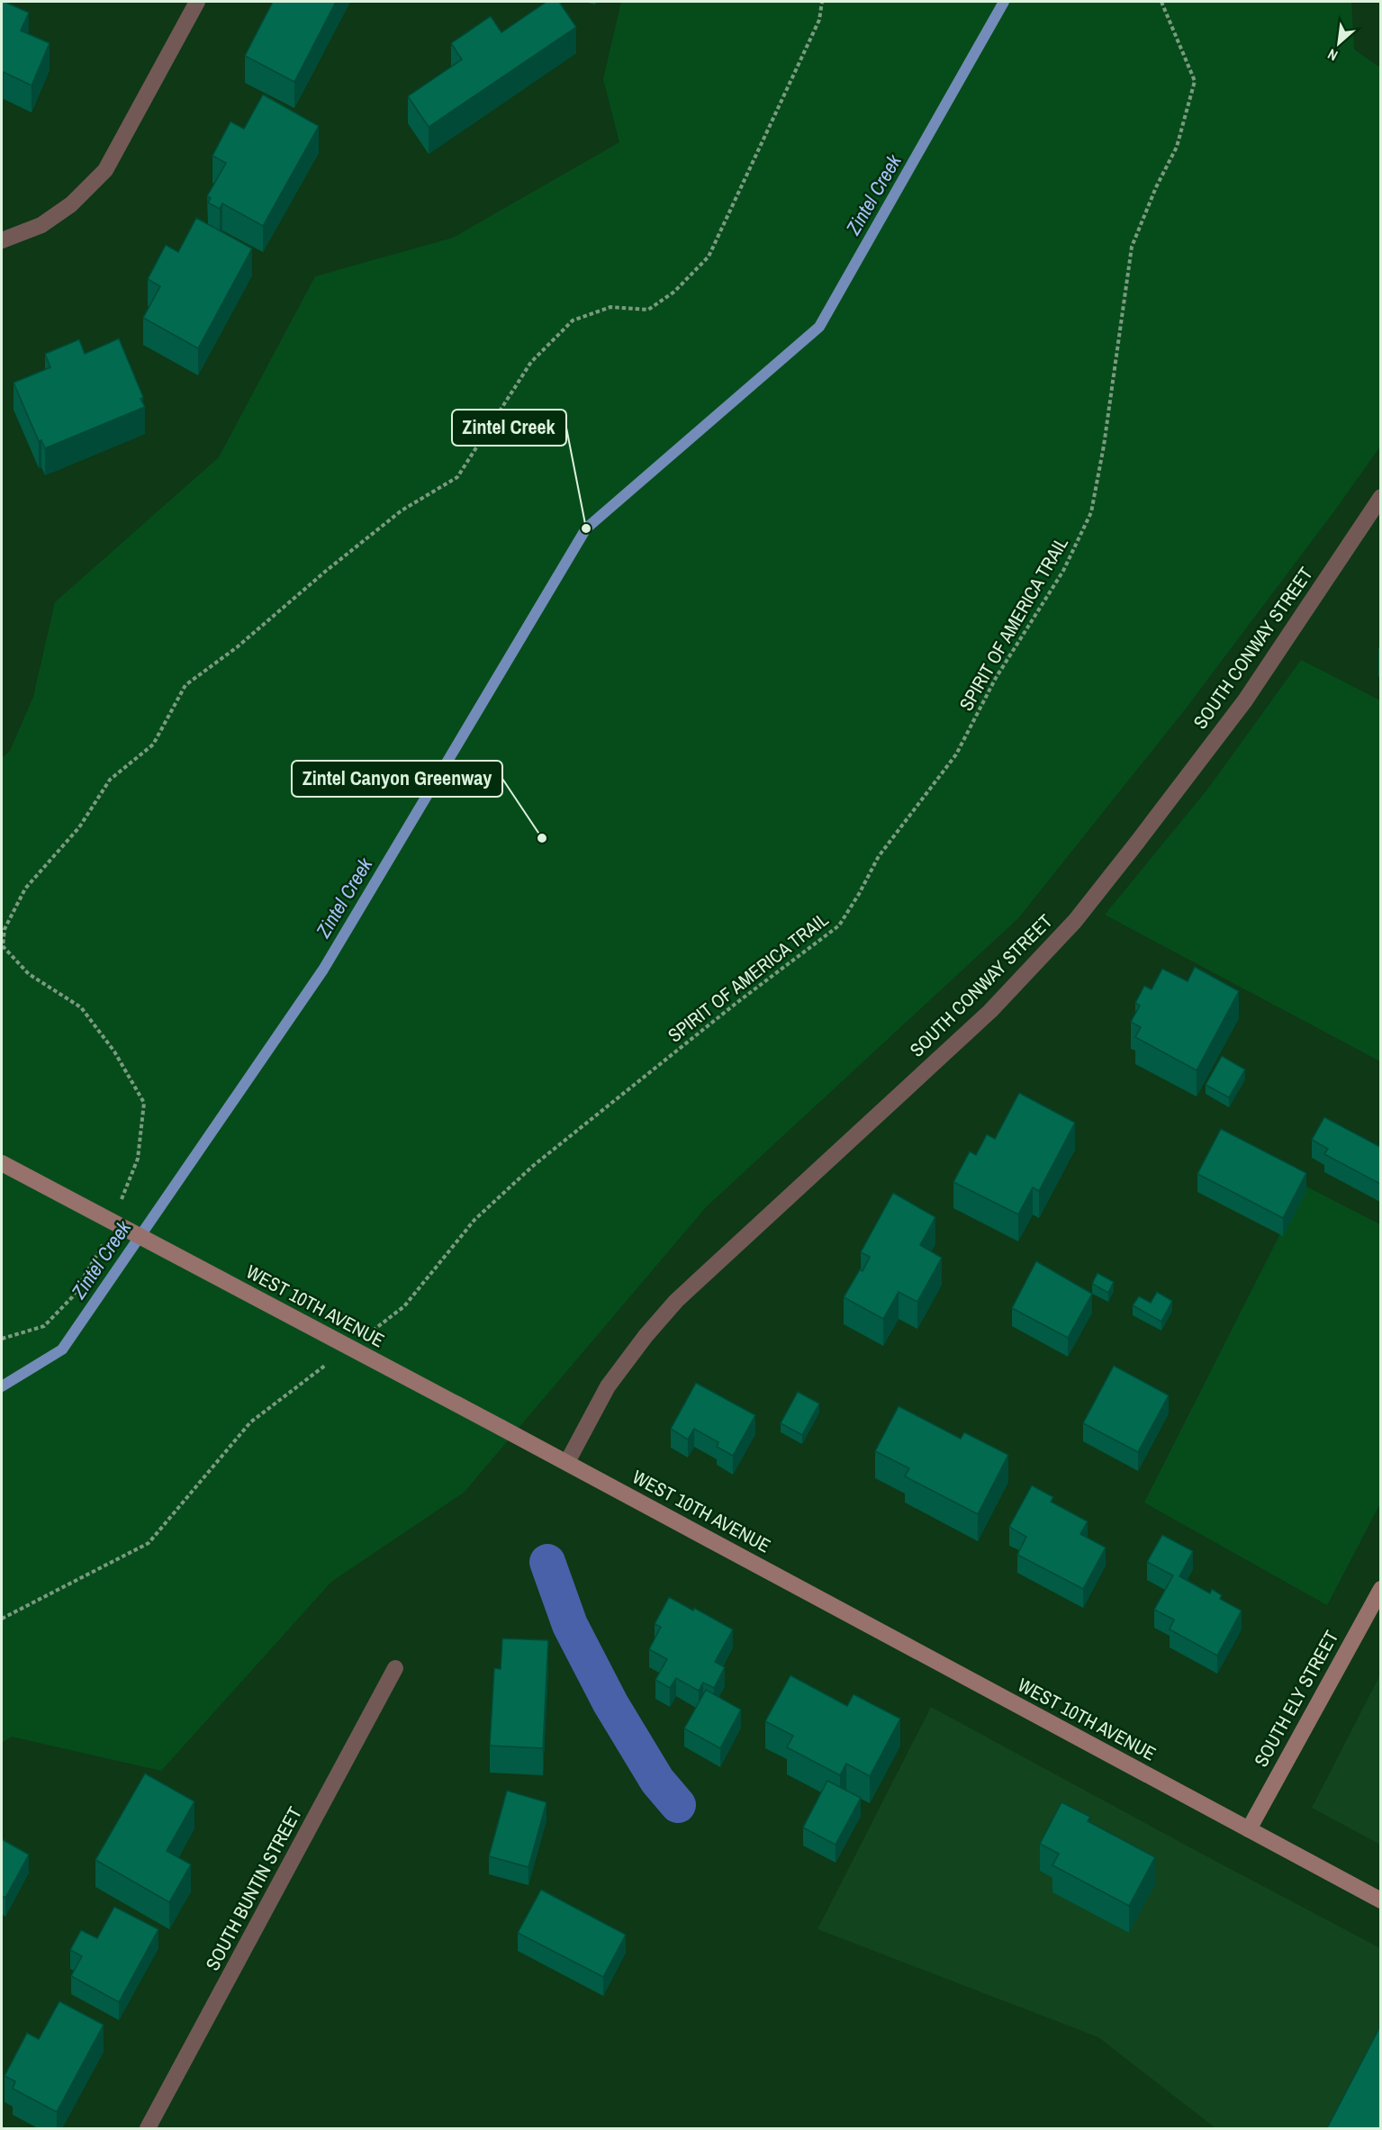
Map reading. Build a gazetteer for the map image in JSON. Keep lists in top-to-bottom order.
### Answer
{
  "streets": {
    "main road": ["WEST 10TH AVENUE", "SOUTH ELY STREET"],
    "street": ["SOUTH CONWAY STREET", "SOUTH BUNTIN STREET"],
    "path": ["SPIRIT OF AMERICA TRAIL"]
  },
  "crossings": [
    ["SOUTH CONWAY STREET", "WEST 10TH AVENUE"],
    ["WEST 10TH AVENUE", "SOUTH ELY STREET"]
  ],
  "water": ["Zintel Creek"],
  "places": ["Zintel Creek", "Zintel Canyon Greenway"],
  "north": "bottom left"
}
